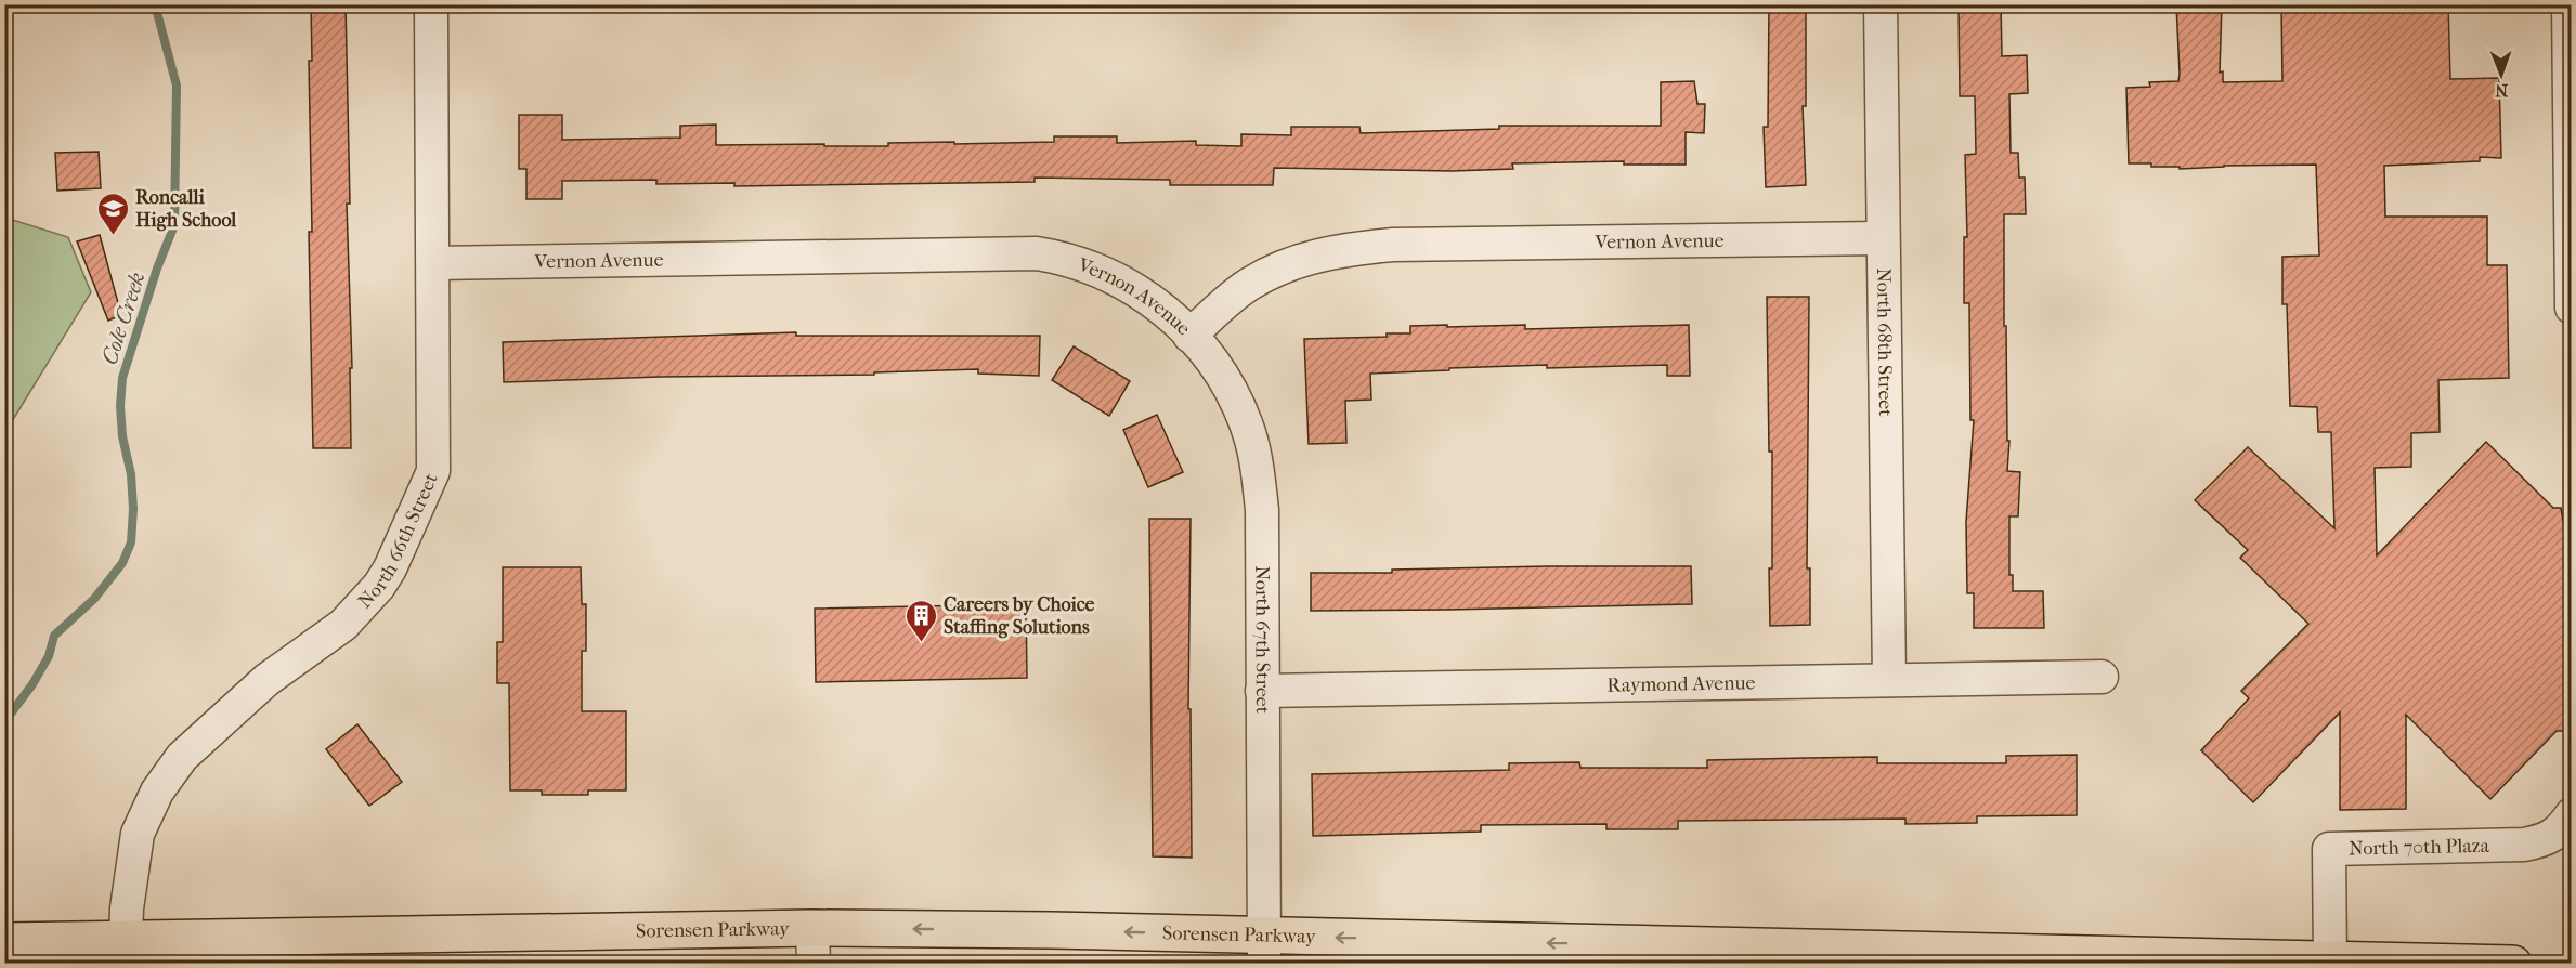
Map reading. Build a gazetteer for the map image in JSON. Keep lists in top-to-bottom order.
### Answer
{
  "streets": {
    "main road": ["Sorensen Parkway"],
    "street": [
      "Vernon Avenue",
      "North 68th Street",
      "North 66th Street",
      "North 67th Street",
      "Raymond Avenue",
      "North 70th Plaza"
    ]
  },
  "crossings": [
    ["Vernon Avenue", "North 68th Street"],
    ["Vernon Avenue", "North 66th Street"],
    ["Vernon Avenue", "North 67th Street"],
    ["North 68th Street", "Raymond Avenue"],
    ["North 66th Street", "Sorensen Parkway"],
    ["North 67th Street", "Raymond Avenue"],
    ["North 67th Street", "Sorensen Parkway"],
    ["North 70th Plaza", "Sorensen Parkway"]
  ],
  "one_way": ["Sorensen Parkway"],
  "water": ["Cole Creek"],
  "places": {
    "school or university": ["Roncalli High School"],
    "building": ["Careers by Choice Staffing Solutions"]
  },
  "north": "bottom"
}
